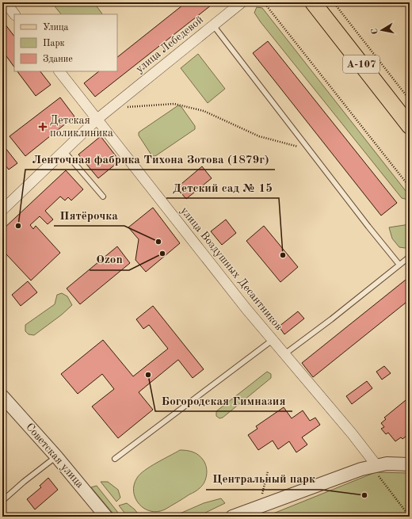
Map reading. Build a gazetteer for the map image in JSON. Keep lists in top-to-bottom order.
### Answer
{
  "streets": {
    "main road": ["А-107"],
    "street": ["улица Лебедевой", "улица Воздушных Десантников", "Советская улица"]
  },
  "crossings": [
    ["улица Лебедевой", "улица Воздушных Десантников"]
  ],
  "places": {
    "health": ["Детская поликлиника"],
    "other": [
      "Ленточная фабрика Тихона Зотова (1879г)",
      "Пятёрочка",
      "Ozon",
      "Детский сад № 15",
      "Богородская Гимназия",
      "Центральный парк"
    ]
  },
  "legend": ["Улица", "Парк", "Здание"],
  "north": "left"
}
